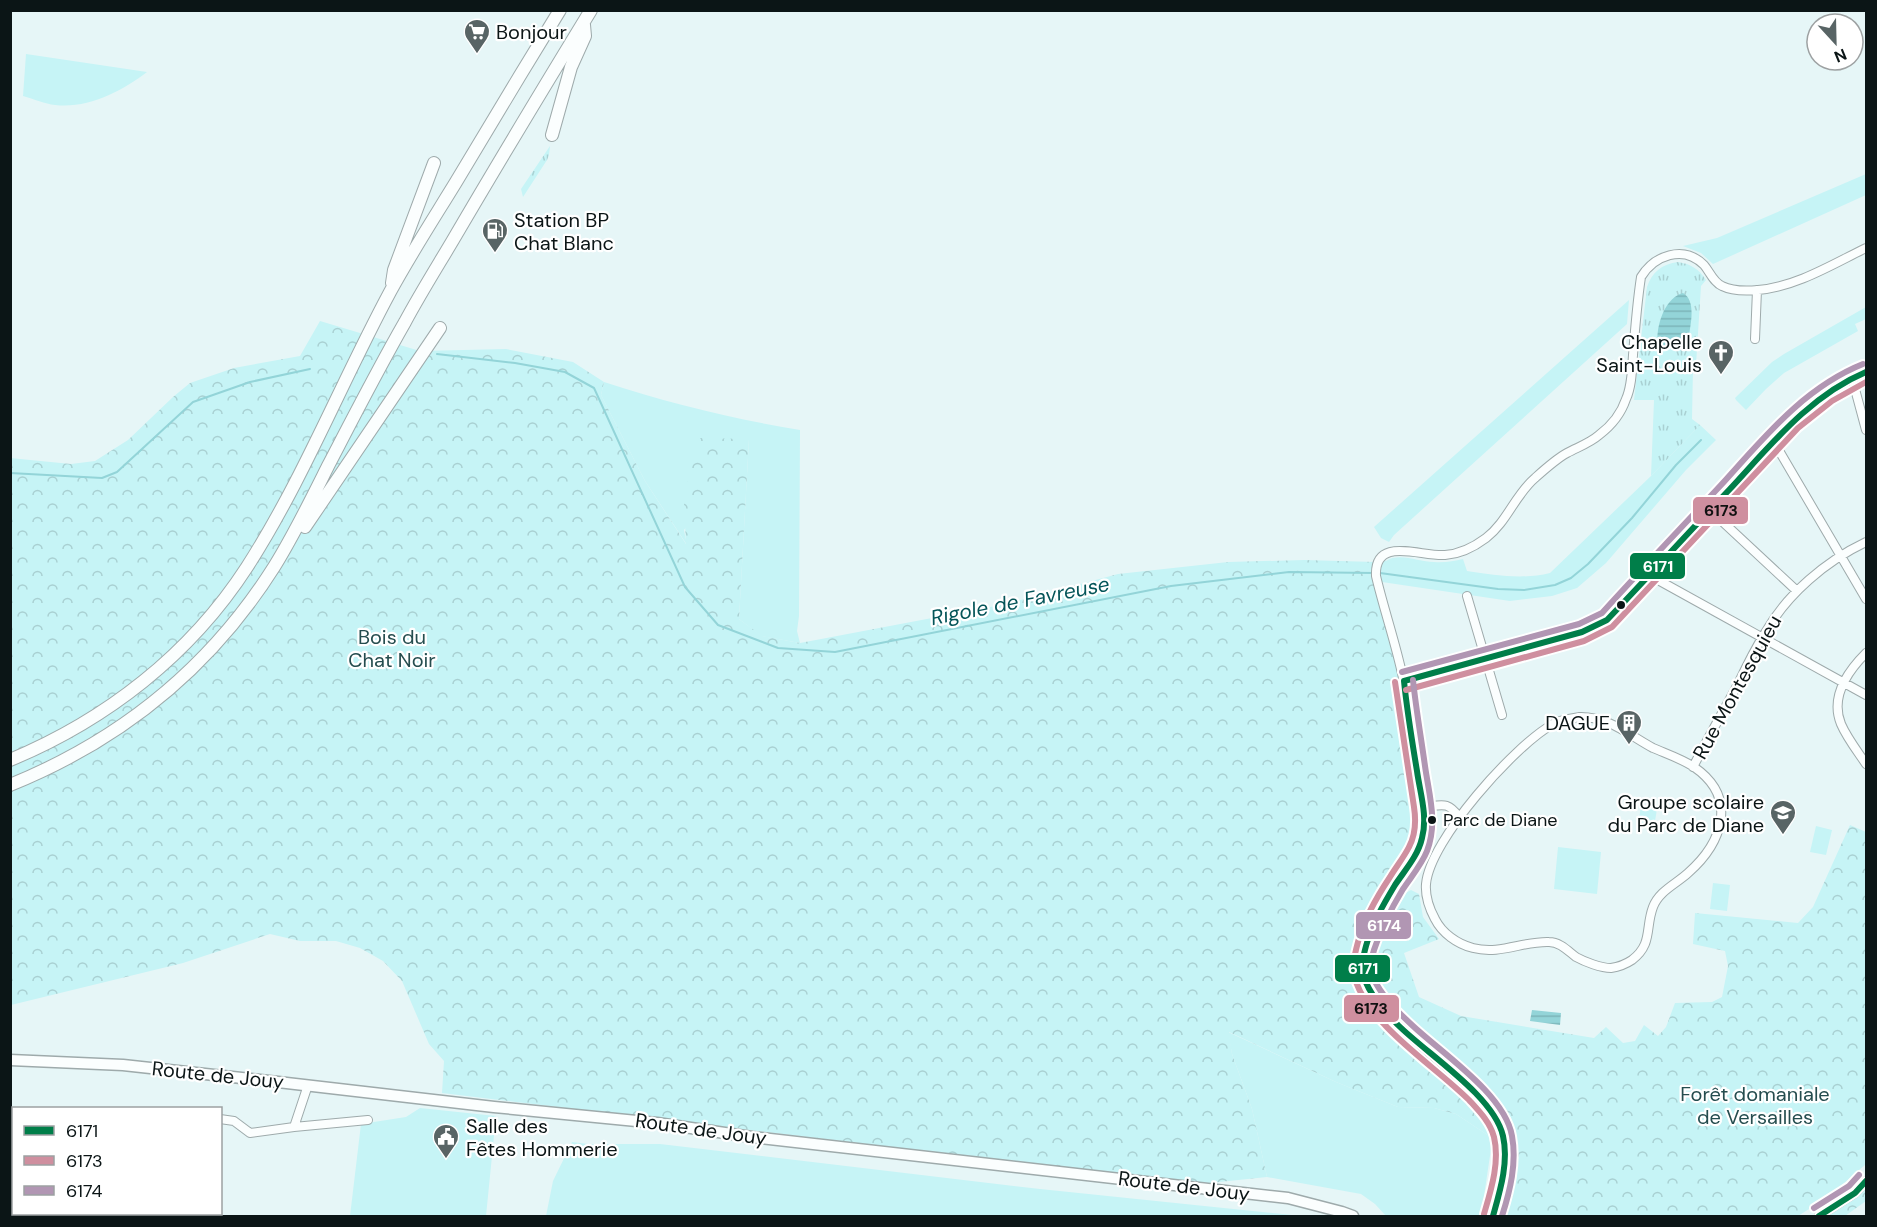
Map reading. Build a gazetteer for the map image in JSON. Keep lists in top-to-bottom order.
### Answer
{
  "streets": {
    "main road": ["Route de Jouy"],
    "street": ["Rue Montesquieu"]
  },
  "water": ["Rigole de Favreuse"],
  "parks": ["Bois du Chat Noir", "Forêt domaniale de Versailles"],
  "places": {
    "supermarket": ["Bonjour"],
    "fuel station": ["Station BP Chat Blanc"],
    "church": ["Chapelle Saint-Louis"],
    "building": ["DAGUE"],
    "other": ["Parc de Diane"],
    "school or university": ["Groupe scolaire du Parc de Diane"],
    "public building": ["Salle des Fêtes Hommerie"]
  },
  "lines": ["transit line 6174", "transit line 6171", "transit line 6173"],
  "legend": ["6171", "6173", "6174"],
  "north": "bottom"
}
